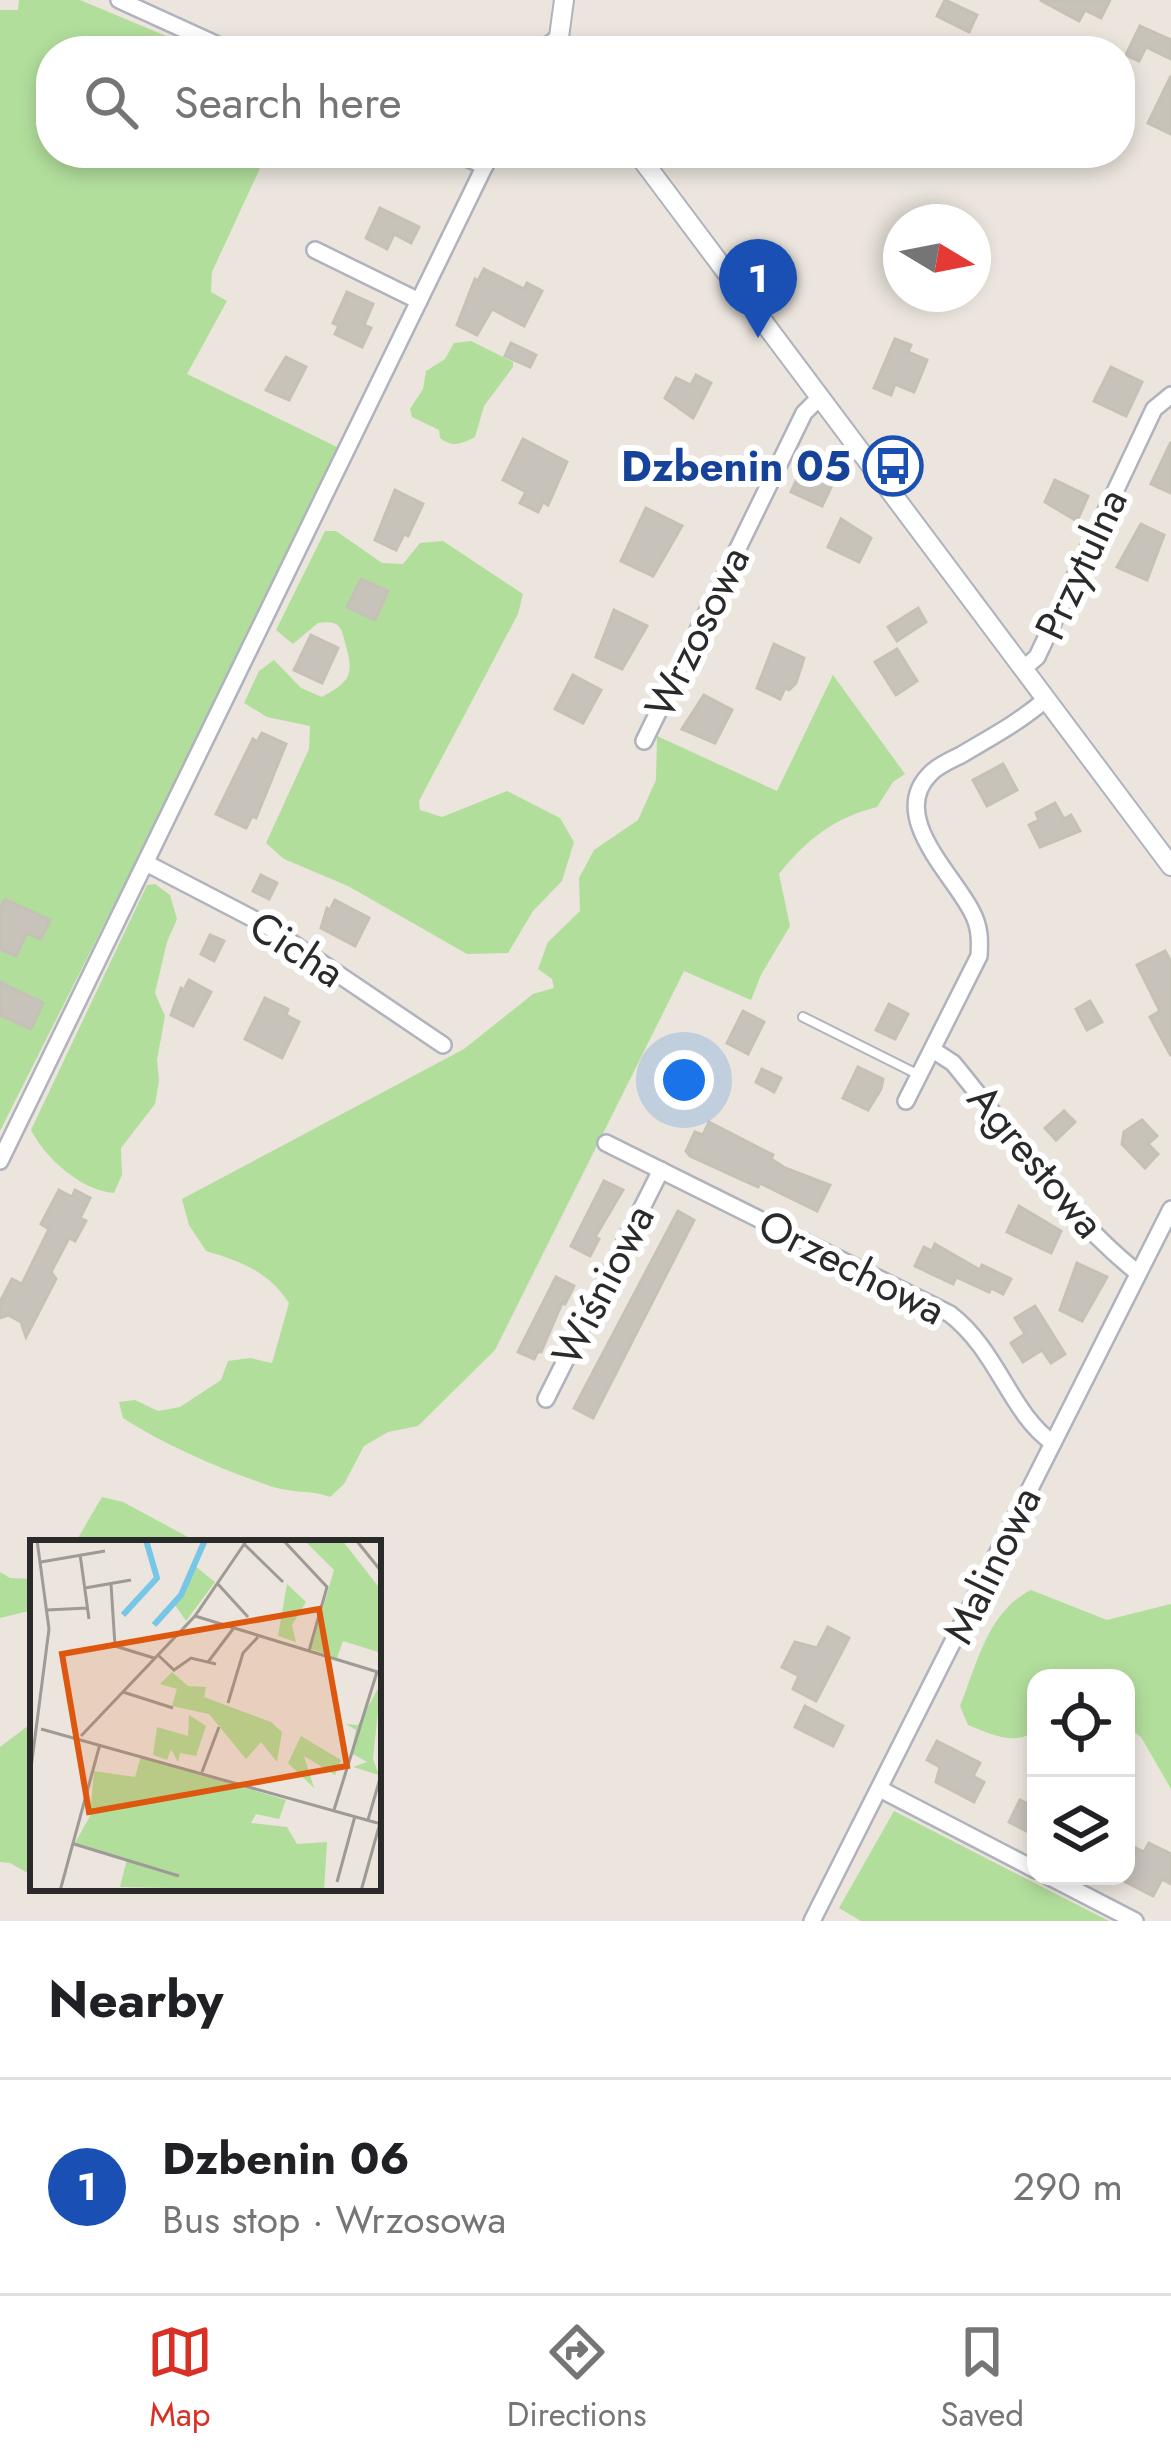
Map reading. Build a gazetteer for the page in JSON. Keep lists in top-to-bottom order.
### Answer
{
  "streets": {
    "street": [
      "Przytulna",
      "Wrzosowa",
      "Cicha",
      "Agrestowa",
      "Orzechowa",
      "Wiśniowa",
      "Malinowa"
    ]
  },
  "crossings": [
    ["Agrestowa", "Malinowa"],
    ["Orzechowa", "Wiśniowa"],
    ["Orzechowa", "Malinowa"]
  ],
  "places": {
    "bus stop": ["Dzbenin 05"]
  },
  "north": "right",
  "page": {
    "search": "Search here",
    "pins": "1",
    "heading": "Nearby",
    "list": [
      {
        "mark": "1",
        "name": "Dzbenin 06",
        "note": "Bus stop · Wrzosowa",
        "value": "290 m"
      }
    ],
    "nav": ["Map", "Directions", "Saved"]
  }
}
